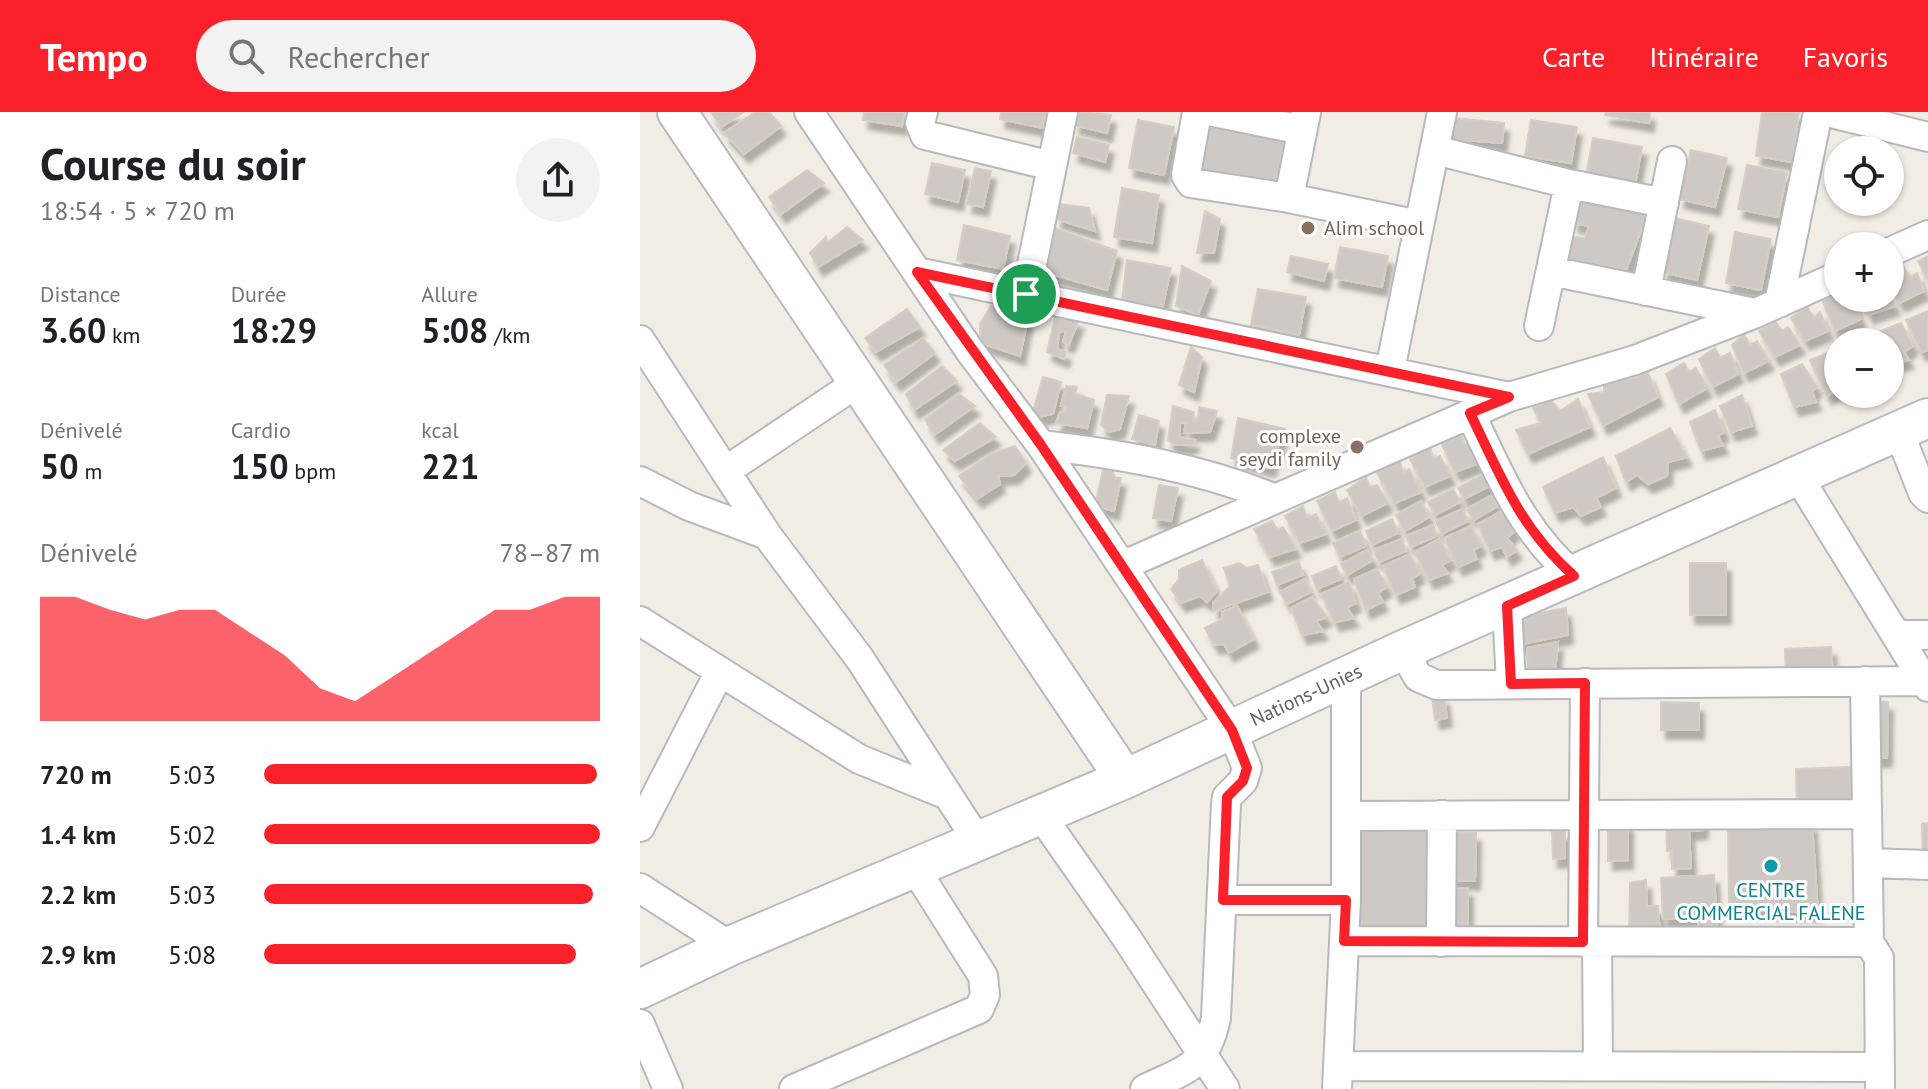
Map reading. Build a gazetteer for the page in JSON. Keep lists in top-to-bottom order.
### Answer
{
  "streets": {
    "main road": ["Nations-Unies"]
  },
  "places": ["Alim school", "complexe seydi family", "CENTRE COMMERCIAL FALENE"],
  "page": {
    "header": "Tempo",
    "search": "Rechercher",
    "nav": ["Carte", "Itinéraire", "Favoris"],
    "heading": ["Course du soir", "18:54 · 5 × 720 m"],
    "map_buttons": ["+", "−"],
    "stats": [
      ["Distance", "3.60 km"],
      ["Durée", "18:29"],
      ["Allure", "5:08 /km"],
      ["Dénivelé", "50 m"],
      ["Cardio", "150 bpm"],
      ["kcal", "221"]
    ],
    "chart": ["Dénivelé", "78–87 m"],
    "list": [
      {
        "name": "720 m",
        "note": "5:03"
      },
      {
        "name": "1.4 km",
        "note": "5:02"
      },
      {
        "name": "2.2 km",
        "note": "5:03"
      },
      {
        "name": "2.9 km",
        "note": "5:08"
      }
    ]
  }
}
